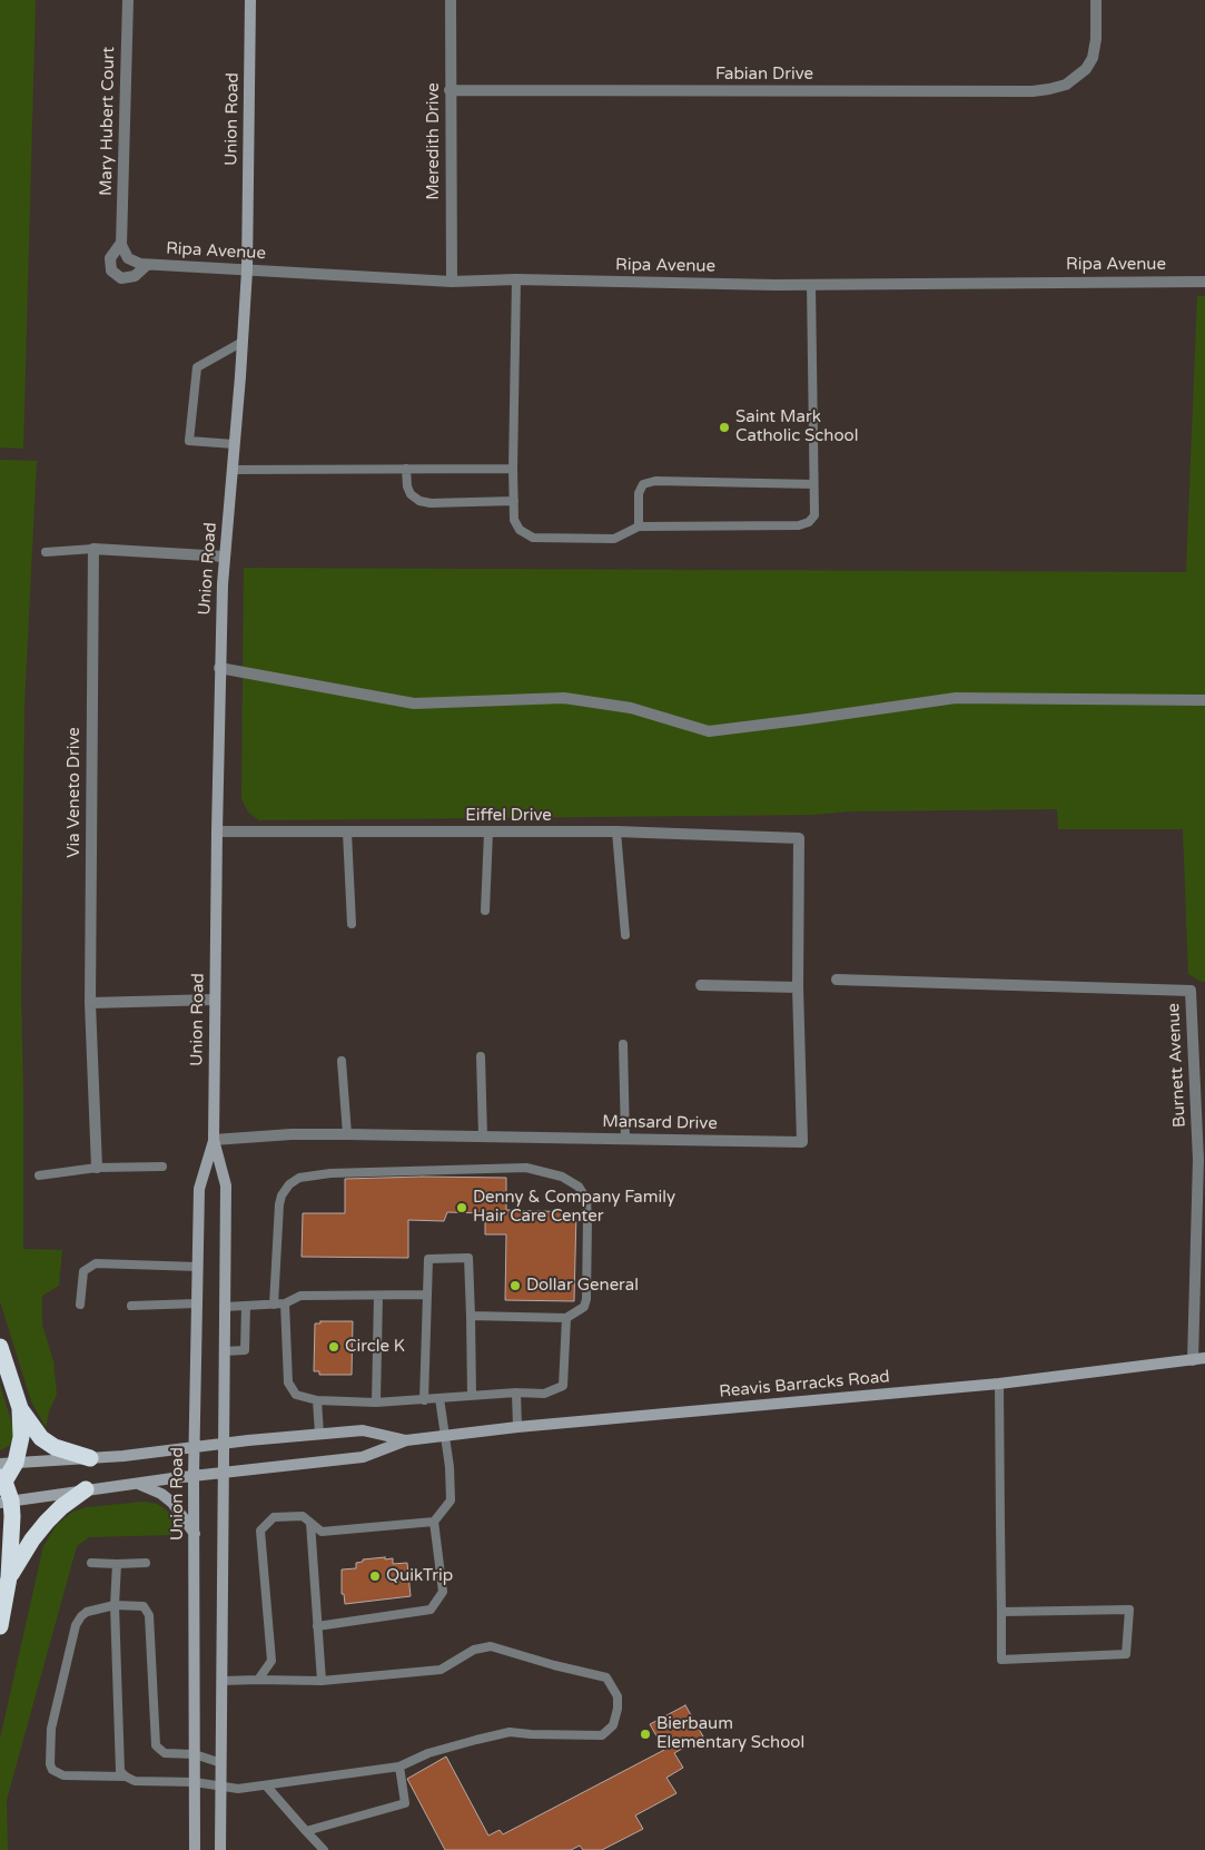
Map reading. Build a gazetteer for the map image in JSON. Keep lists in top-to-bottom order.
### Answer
{
  "streets": {
    "main road": ["Union Road", "Reavis Barracks Road"],
    "street": [
      "Fabian Drive",
      "Mary Hubert Court",
      "Meredith Drive",
      "Ripa Avenue",
      "Via Veneto Drive",
      "Eiffel Drive",
      "Burnett Avenue",
      "Mansard Drive"
    ]
  },
  "crossings": [
    ["Fabian Drive", "Meredith Drive"],
    ["Union Road", "Ripa Avenue"],
    ["Union Road", "Eiffel Drive"],
    ["Union Road", "Mansard Drive"],
    ["Union Road", "Reavis Barracks Road"],
    ["Mary Hubert Court", "Ripa Avenue"],
    ["Meredith Drive", "Ripa Avenue"],
    ["Eiffel Drive", "Mansard Drive"],
    ["Burnett Avenue", "Reavis Barracks Road"]
  ],
  "places": [
    "Saint Mark Catholic School",
    "Denny & Company Family Hair Care Center",
    "Dollar General",
    "Circle K",
    "QuikTrip",
    "Bierbaum Elementary School"
  ]
}
